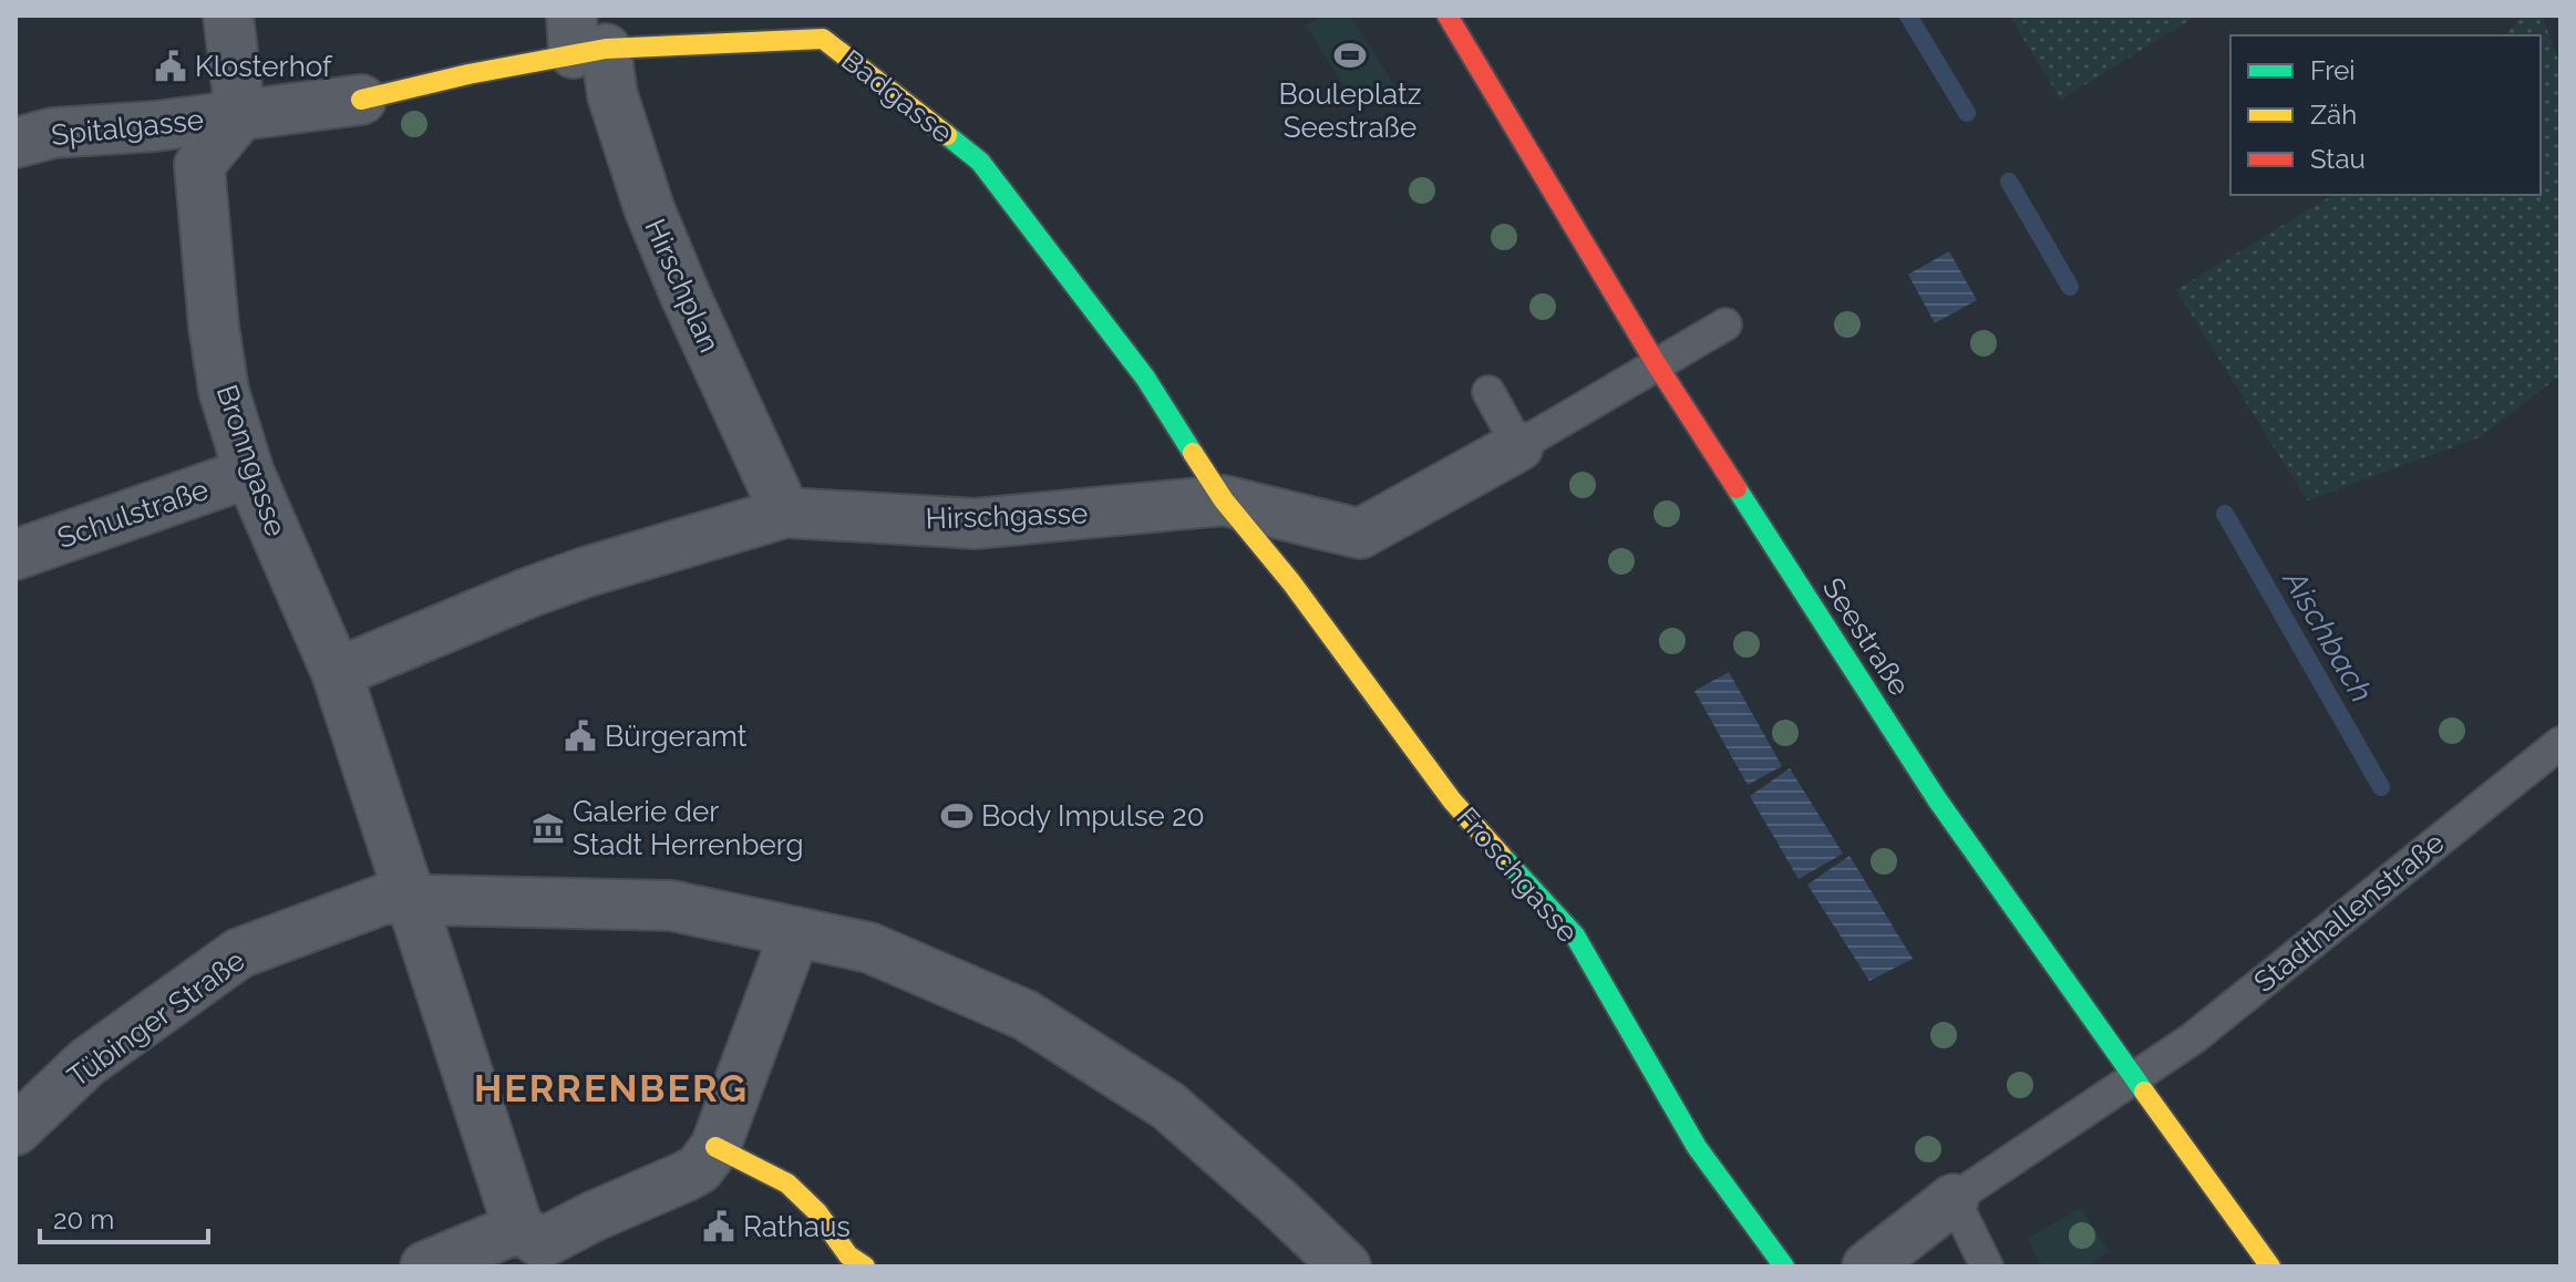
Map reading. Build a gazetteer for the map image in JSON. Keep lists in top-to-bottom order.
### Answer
{
  "streets": {
    "street": [
      "Badgasse",
      "Spitalgasse",
      "Hirschplan",
      "Bronngasse",
      "Schulstraße",
      "Hirschgasse",
      "Seestraße",
      "Froschgasse",
      "Tübinger Straße"
    ],
    "lane": ["Stadthallenstraße"]
  },
  "crossings": [
    ["Badgasse", "Spitalgasse"],
    ["Badgasse", "Hirschplan"],
    ["Badgasse", "Bronngasse"],
    ["Badgasse", "Hirschgasse"],
    ["Badgasse", "Froschgasse"],
    ["Spitalgasse", "Bronngasse"],
    ["Hirschplan", "Hirschgasse"],
    ["Bronngasse", "Schulstraße"],
    ["Bronngasse", "Hirschgasse"],
    ["Bronngasse", "Tübinger Straße"],
    ["Hirschgasse", "Seestraße"],
    ["Hirschgasse", "Froschgasse"],
    ["Seestraße", "Stadthallenstraße"]
  ],
  "districts": ["HERRENBERG"],
  "water": ["Aischbach"],
  "places": {
    "sports": ["Bouleplatz Seestraße", "Body Impulse 20"],
    "public building": ["Klosterhof", "Bürgeramt", "Rathaus"],
    "museum": ["Galerie der Stadt Herrenberg"]
  },
  "legend": ["Frei", "Zäh", "Stau"],
  "scale_bar": "20 m"
}
